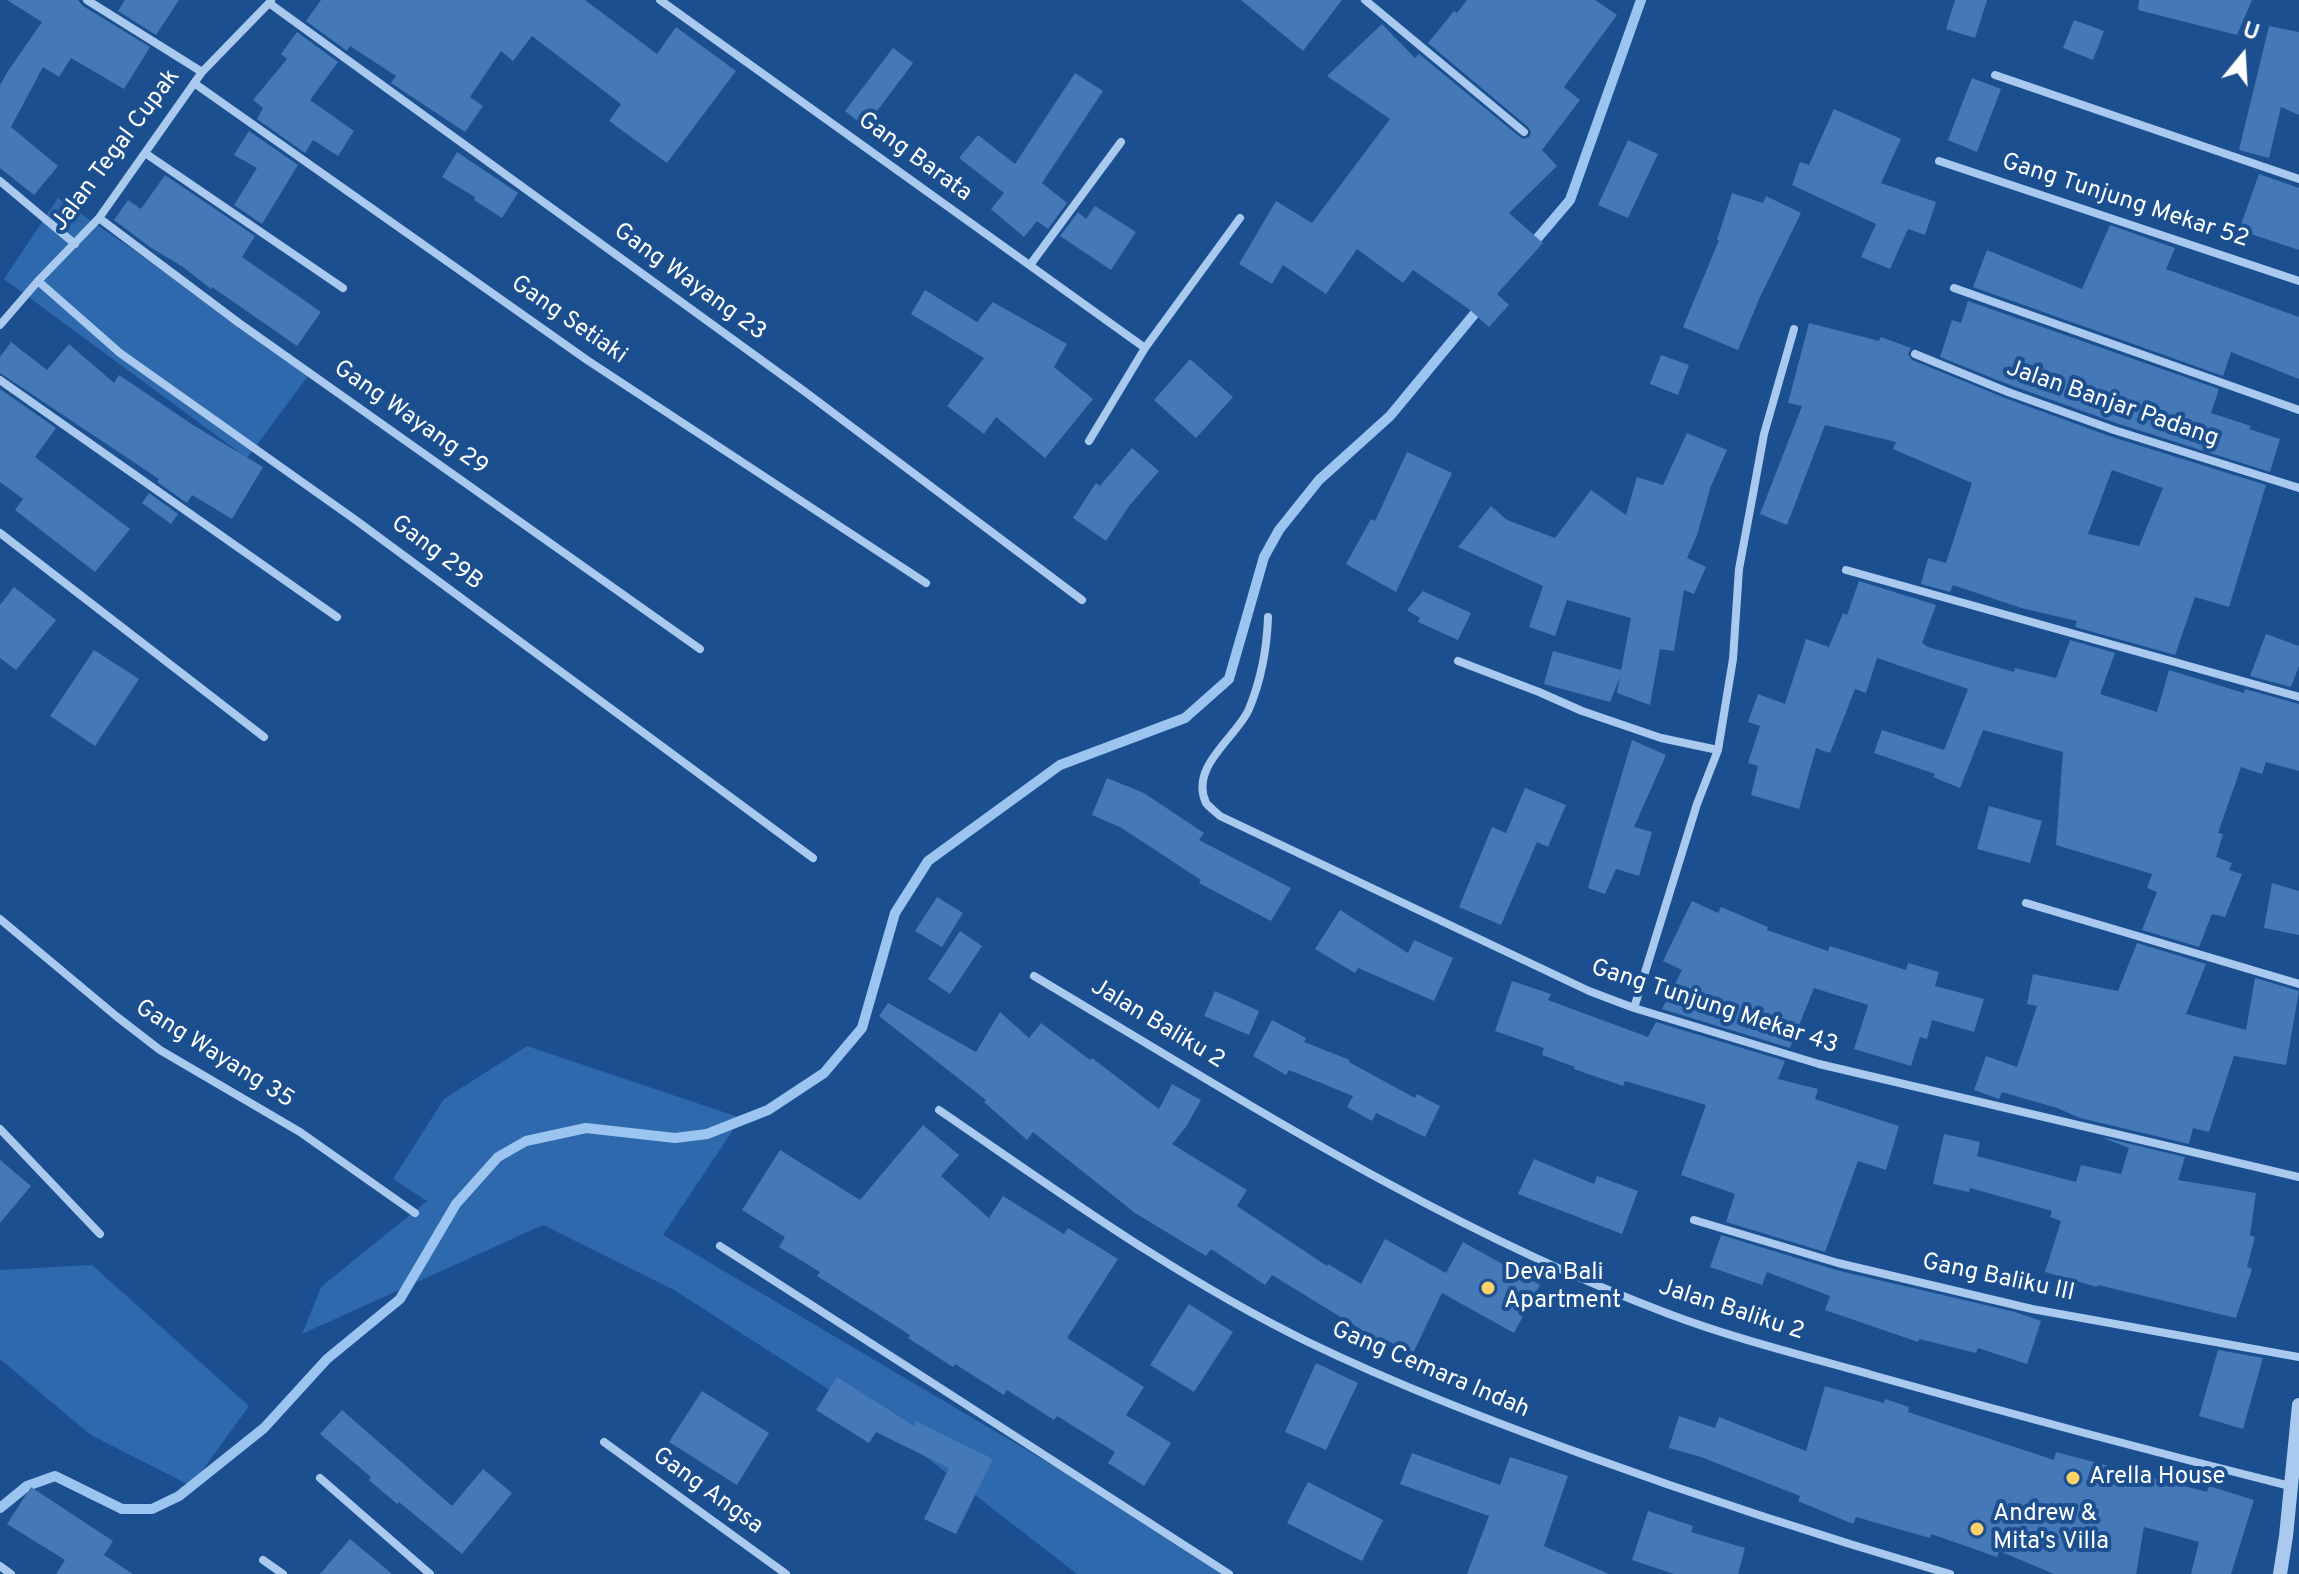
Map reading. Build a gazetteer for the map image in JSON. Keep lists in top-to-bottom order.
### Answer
{
  "streets": {
    "street": [
      "Jalan Tegal Cupak",
      "Gang Barata",
      "Gang Tunjung Mekar 52",
      "Gang Wayang 23",
      "Gang Setiaki",
      "Jalan Banjar Padang",
      "Gang Wayang 29",
      "Gang 29B",
      "Gang Tunjung Mekar 43",
      "Jalan Baliku 2",
      "Gang Wayang 35",
      "Gang Baliku III",
      "Gang Cemara Indah",
      "Gang Angsa"
    ]
  },
  "crossings": [
    ["Jalan Tegal Cupak", "Gang Wayang 23"],
    ["Jalan Tegal Cupak", "Gang Setiaki"],
    ["Jalan Tegal Cupak", "Gang Wayang 29"],
    ["Jalan Tegal Cupak", "Gang 29B"]
  ],
  "places": ["Deva Bali Apartment", "Arella House", "Andrew & Mita's Villa"],
  "north": "top"
}
